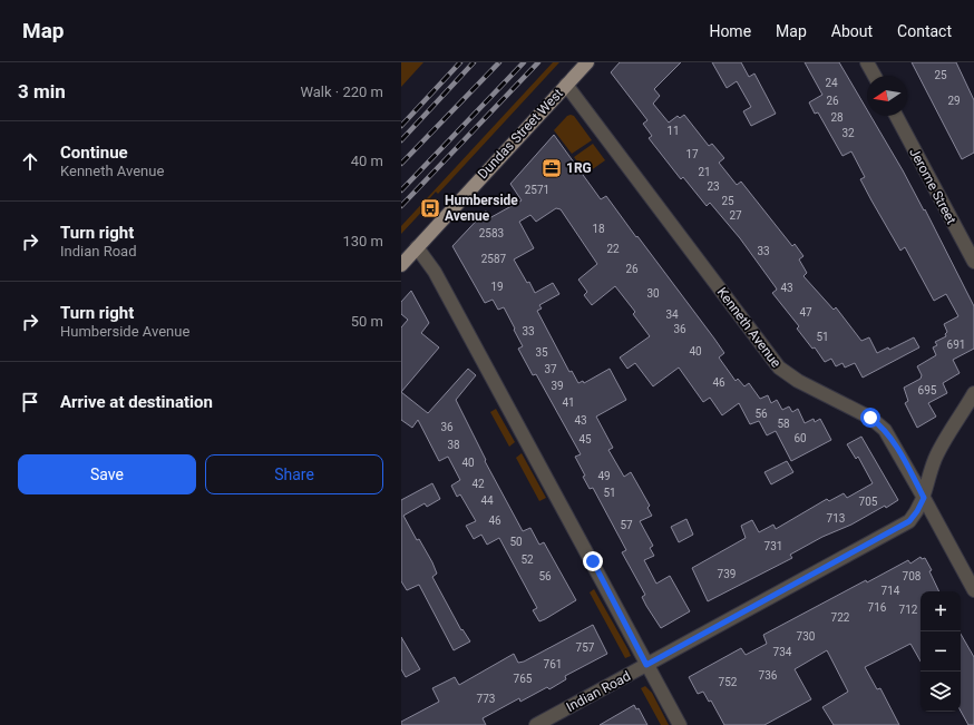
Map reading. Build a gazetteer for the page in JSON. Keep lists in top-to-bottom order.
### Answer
{
  "streets": {
    "main road": ["Dundas Street West"],
    "street": ["Jerome Street", "Kenneth Avenue", "Indian Road"]
  },
  "crossings": [
    ["Dundas Street West", "Kenneth Avenue"],
    ["Kenneth Avenue", "Indian Road"]
  ],
  "places": {
    "office": ["1RG"],
    "bus stop": ["Humberside Avenue"]
  },
  "house_numbers": [
    "25",
    "24",
    "26",
    "29",
    "28",
    "11",
    "32",
    "17",
    "21",
    "23",
    "2571",
    "25",
    "27",
    "18",
    "2583",
    "22",
    "33",
    "2587",
    "26",
    "19",
    "43",
    "30",
    "47",
    "34",
    "36",
    "33",
    "51",
    "691",
    "40",
    "35",
    "37",
    "46",
    "39",
    "695",
    "41",
    "56",
    "43",
    "58",
    "36",
    "60",
    "45",
    "38",
    "40",
    "49",
    "42",
    "51",
    "44",
    "705",
    "713",
    "46",
    "57",
    "50",
    "731",
    "52",
    "739",
    "56",
    "708",
    "714",
    "716",
    "712",
    "722",
    "730",
    "757",
    "734",
    "761",
    "736",
    "765",
    "752",
    "773"
  ],
  "north": "left",
  "page": {
    "header": "Map",
    "nav": [
      "Home",
      "Map",
      "About",
      "Contact"
    ],
    "heading": ["3 min", "Walk · 220 m"],
    "list": [
      ["Continue", "Kenneth Avenue", "40 m"],
      ["Turn right", "Indian Road", "130 m"],
      ["Turn right", "Humberside Avenue", "50 m"],
      "Arrive at destination"
    ],
    "buttons": ["Save", "Share"],
    "map_buttons": ["+", "−"]
  }
}
